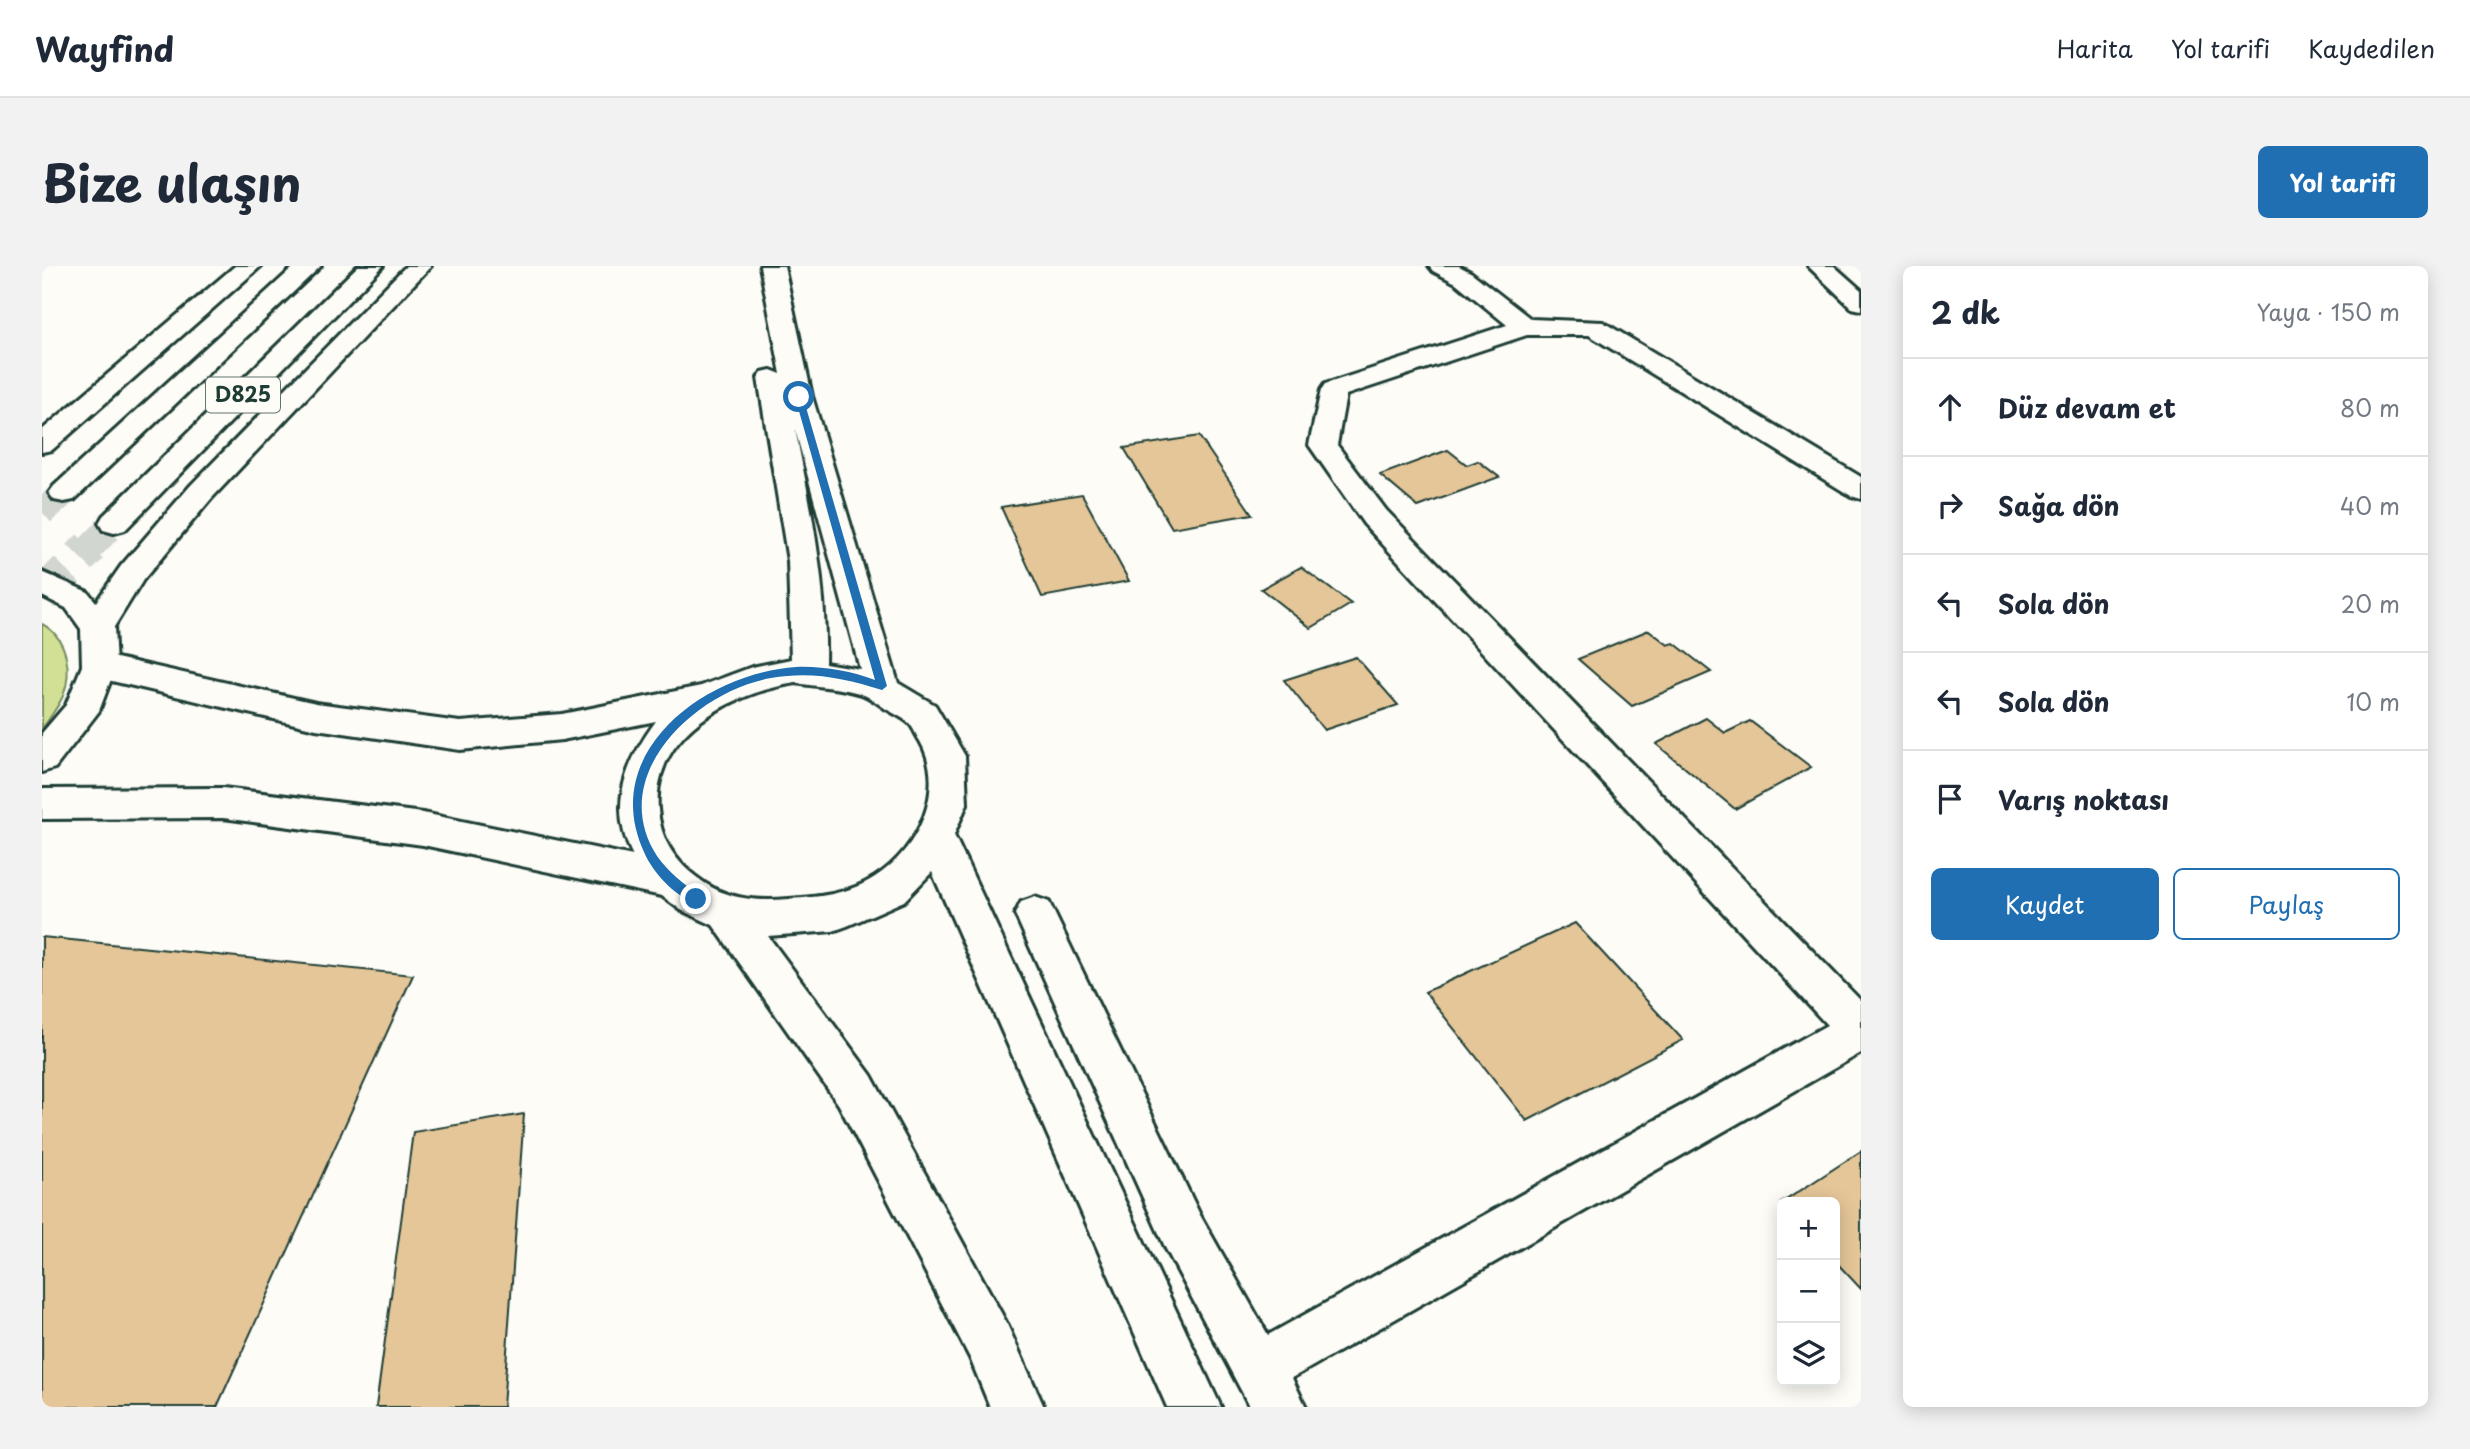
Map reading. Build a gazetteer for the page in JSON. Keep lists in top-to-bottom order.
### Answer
{
  "streets": {
    "main road": ["D825"]
  },
  "page": {
    "header": "Wayfind",
    "nav": ["Harita", "Yol tarifi", "Kaydedilen"],
    "title": "Bize ulaşın",
    "buttons": [
      "Yol tarifi",
      ["Kaydet", "Paylaş"]
    ],
    "heading": ["2 dk", "Yaya · 150 m"],
    "list": [
      ["Düz devam et", "80 m"],
      ["Sağa dön", "40 m"],
      ["Sola dön", "20 m"],
      ["Sola dön", "10 m"],
      "Varış noktası"
    ],
    "map_buttons": ["+", "−"]
  }
}
